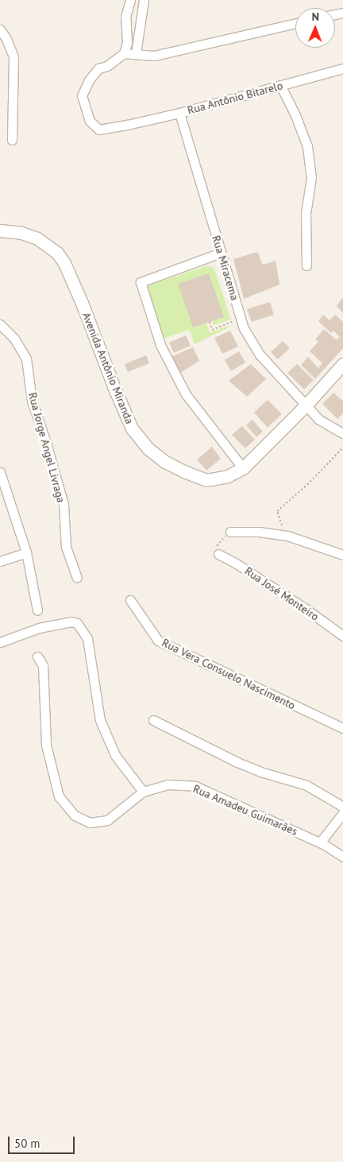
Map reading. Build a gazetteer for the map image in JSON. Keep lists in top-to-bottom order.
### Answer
{
  "streets": {
    "street": [
      "Rua Antônio Bitarelo",
      "Rua Miracema",
      "Avenida Antônio Miranda",
      "Rua Jorge Angel Livraga",
      "Rua José Monteiro",
      "Rua Vera Consuelo Nascimento",
      "Rua Amadeu Guimarães"
    ]
  },
  "crossings": [
    ["Rua Antônio Bitarelo", "Rua Miracema"],
    ["Rua Miracema", "Avenida Antônio Miranda"]
  ],
  "scale_bar": "50 m",
  "north": "top"
}
